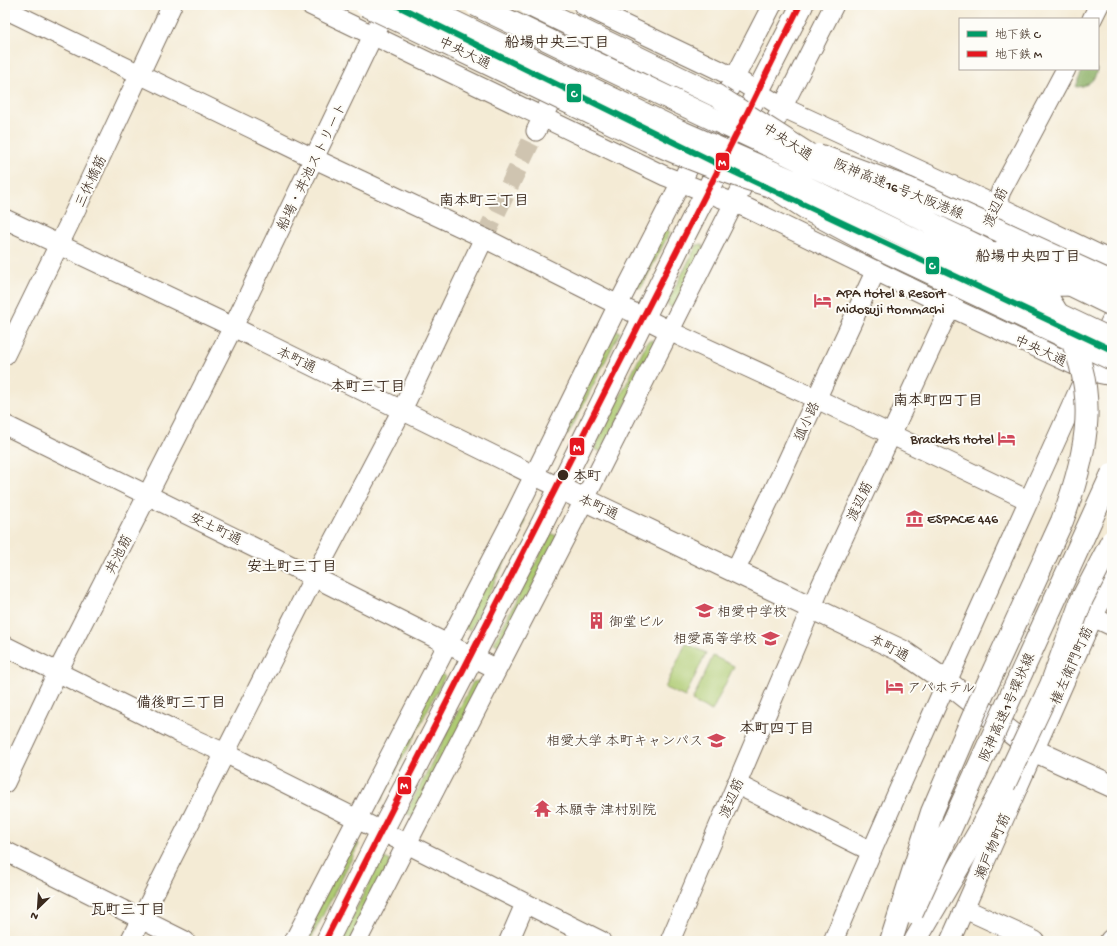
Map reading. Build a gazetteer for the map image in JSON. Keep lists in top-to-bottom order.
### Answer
{
  "streets": {
    "main road": [
      "中央大通",
      "阪神高速16号大阪港線",
      "本町通",
      "阪神高速1号環状線"
    ],
    "street": [
      "船場・丼池ストリート",
      "三休橋筋",
      "渡辺筋",
      "狐小路",
      "安土町通",
      "丼池筋",
      "権左衛門町筋",
      "瀬戸物町筋"
    ]
  },
  "crossings": [
    ["中央大通", "船場・丼池ストリート"],
    ["中央大通", "渡辺筋"],
    ["中央大通", "狐小路"],
    ["船場・丼池ストリート", "本町通"],
    ["船場・丼池ストリート", "丼池筋"],
    ["三休橋筋", "本町通"],
    ["渡辺筋", "本町通"],
    ["本町通", "狐小路"],
    ["本町通", "丼池筋"],
    ["本町通", "権左衛門町筋"],
    ["本町通", "瀬戸物町筋"],
    ["安土町通", "丼池筋"],
    ["権左衛門町筋", "瀬戸物町筋"]
  ],
  "districts": [
    "船場中央三丁目",
    "南本町三丁目",
    "船場中央四丁目",
    "本町三丁目",
    "南本町四丁目",
    "安土町三丁目",
    "備後町三丁目",
    "本町四丁目",
    "瓦町三丁目"
  ],
  "places": {
    "hotel": ["APA Hotel & Resort Midosuji Hommachi", "Brackets Hotel", "アパホテル"],
    "other": ["本町"],
    "museum": ["ESPACE 446"],
    "school or university": ["相愛中学校", "相愛高等学校", "相愛大学 本町キャンパス"],
    "building": ["御堂ビル"],
    "temple": ["本願寺 津村別院"]
  },
  "lines": ["metro line C", "metro line M"],
  "legend": ["地下鉄 C", "地下鉄 M"],
  "north": "bottom left"
}
